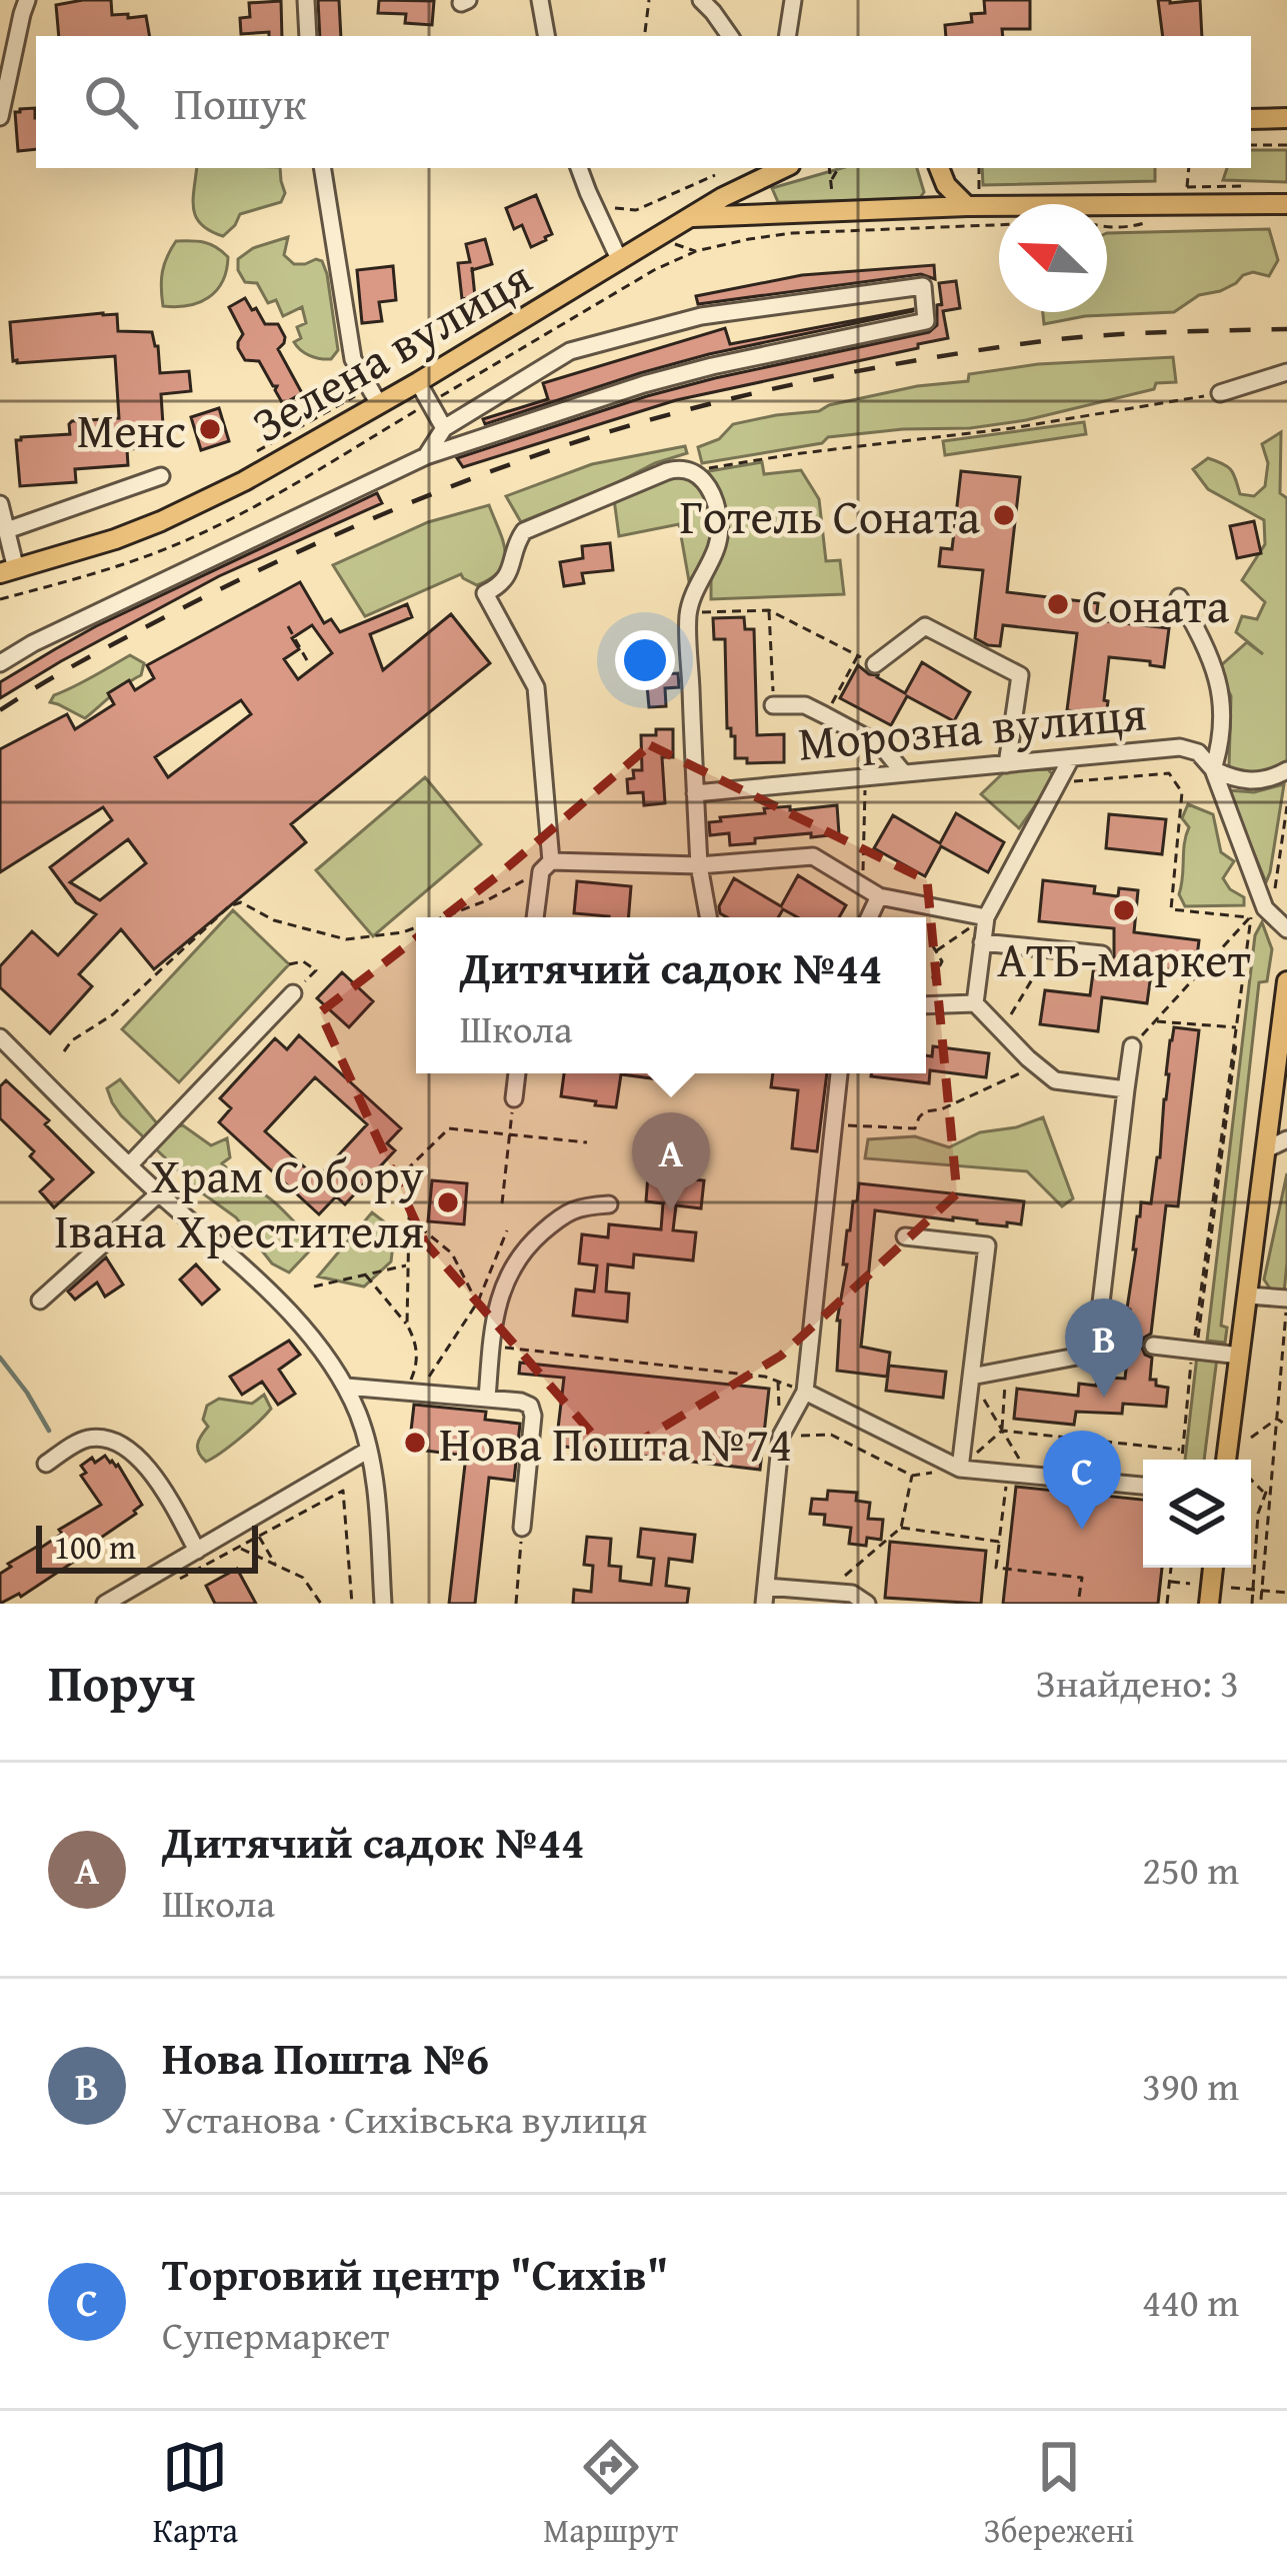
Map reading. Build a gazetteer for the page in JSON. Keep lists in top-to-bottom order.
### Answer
{
  "streets": {
    "main road": ["Зелена вулиця"],
    "street": ["Морозна вулиця"]
  },
  "places": [
    "Менс",
    "Готель Соната",
    "Соната",
    "АТБ-маркет",
    "Храм Собору Івана Хрестителя",
    "Нова Пошта №74"
  ],
  "scale_bar": "100 m",
  "north": "top left",
  "page": {
    "search": "Пошук",
    "popup": ["Дитячий садок №44", "Школа"],
    "pins": ["A", "B", "C"],
    "scale": "100 m",
    "heading": ["Поруч", "Знайдено: 3"],
    "list": [
      {
        "mark": "A",
        "name": "Дитячий садок №44",
        "note": "Школа",
        "value": "250 m"
      },
      {
        "mark": "B",
        "name": "Нова Пошта №6",
        "note": "Установа · Сихівська вулиця",
        "value": "390 m"
      },
      {
        "mark": "C",
        "name": "Tорговий центр \"Сихів\"",
        "note": "Супермаркет",
        "value": "440 m"
      }
    ],
    "nav": ["Карта", "Маршрут", "Збережені"]
  }
}
